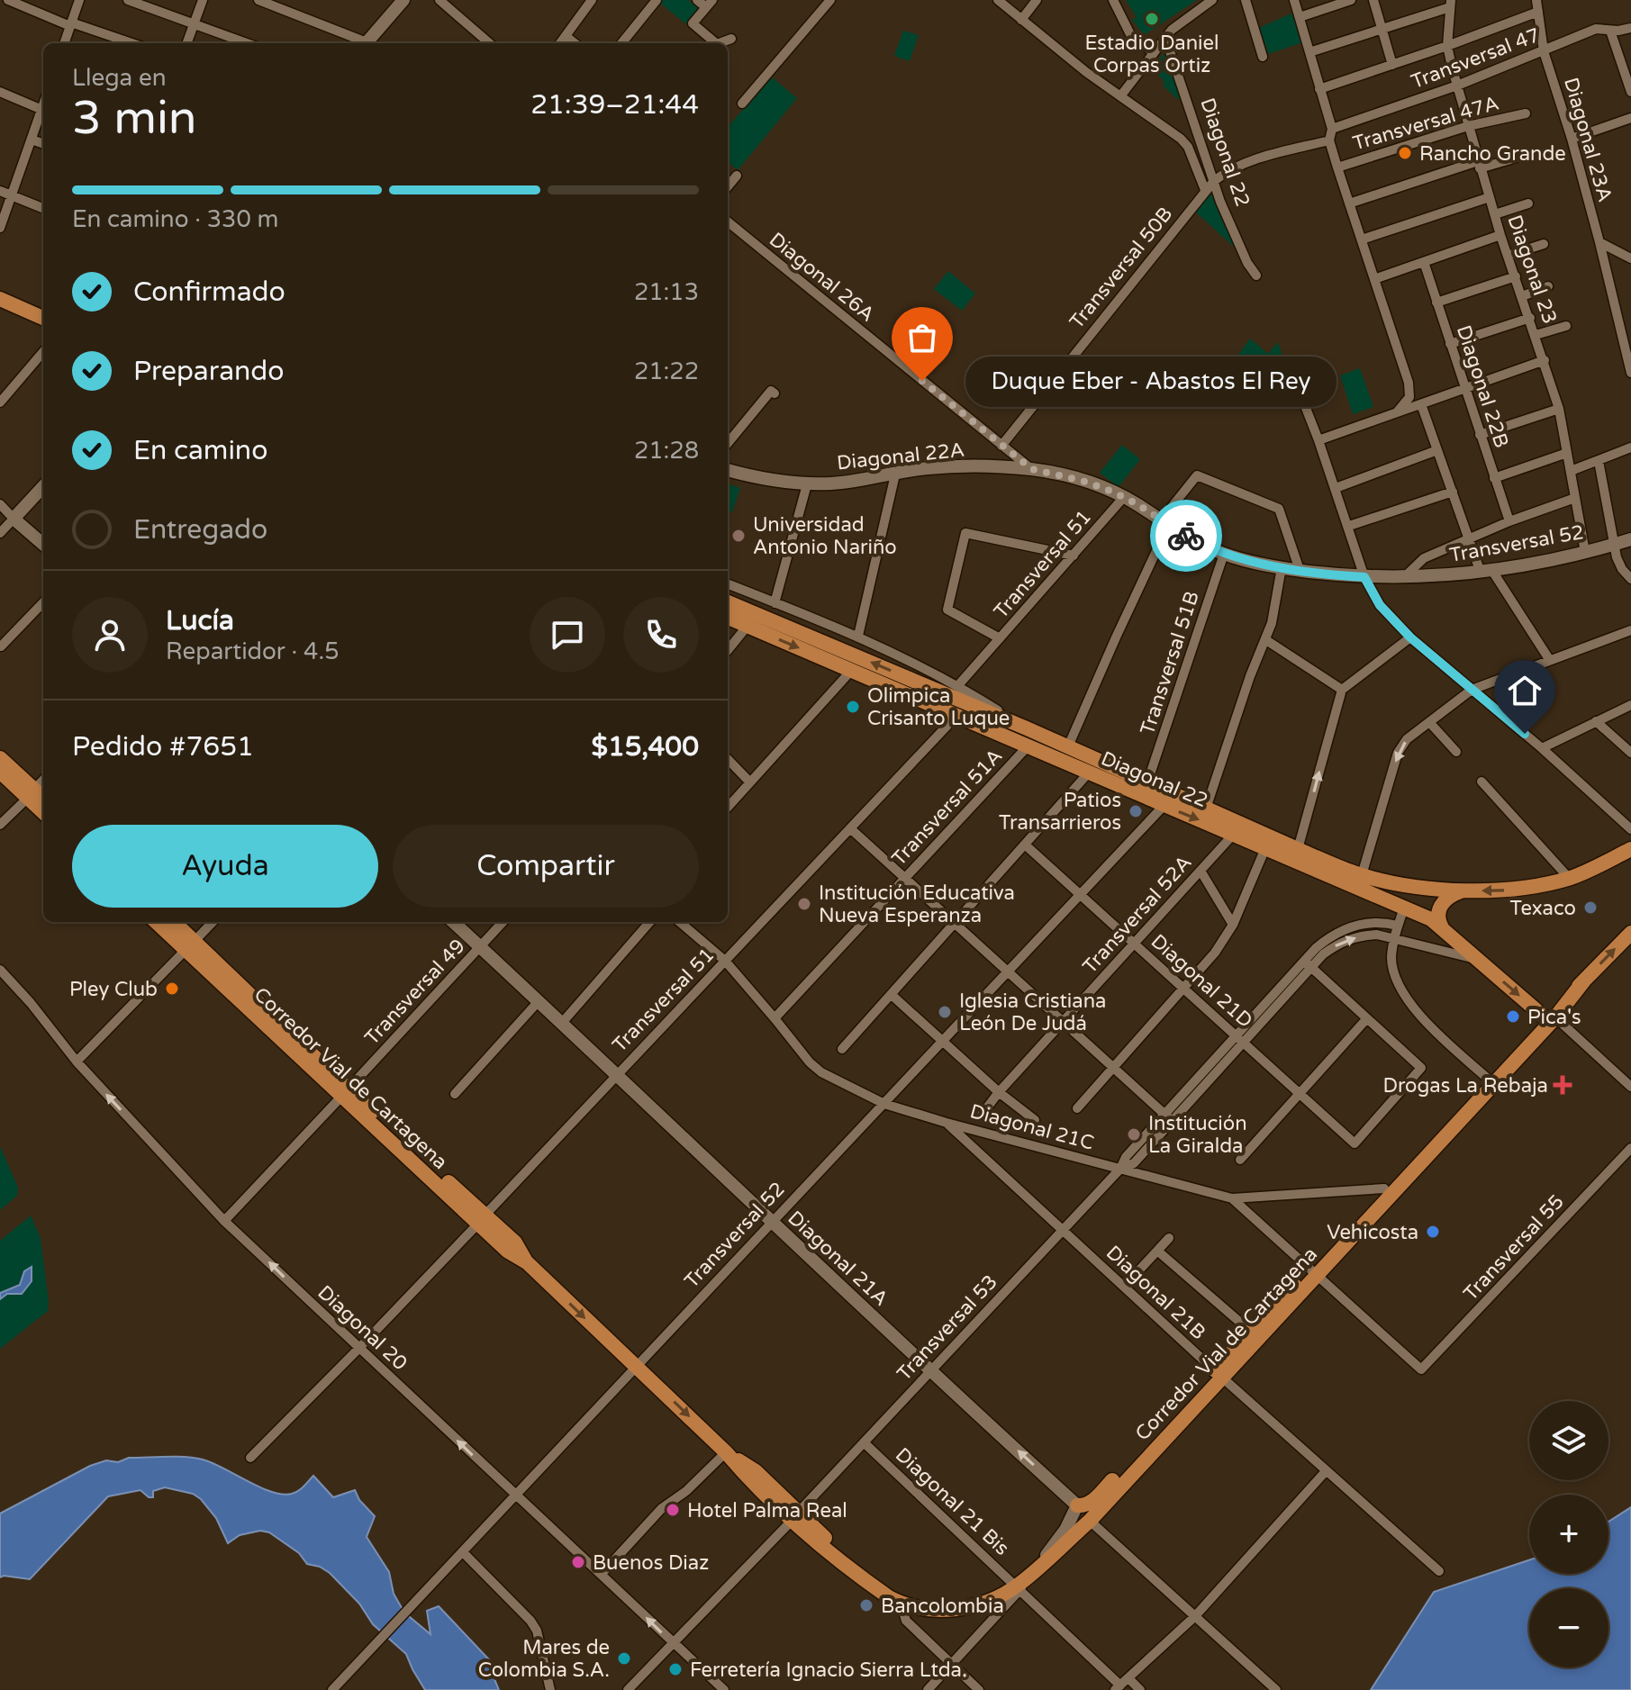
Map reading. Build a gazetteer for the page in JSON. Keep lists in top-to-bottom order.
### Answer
{
  "streets": {
    "main road": ["Diagonal 22", "Corredor Vial de Cartagena"],
    "street": [
      "Transversal 47",
      "Transversal 47A",
      "Diagonal 23A",
      "Transversal 50B",
      "Diagonal 23",
      "Diagonal 26A",
      "Diagonal 22B",
      "Diagonal 22A",
      "Transversal 52",
      "Transversal 51",
      "Transversal 51B",
      "Transversal 51A",
      "Transversal 52A",
      "Diagonal 21D",
      "Transversal 49",
      "Diagonal 21C",
      "Transversal 55",
      "Diagonal 21A",
      "Diagonal 21B",
      "Diagonal 20",
      "Transversal 53",
      "Diagonal 21 Bis"
    ]
  },
  "crossings": [
    ["Transversal 47", "Diagonal 23A"],
    ["Transversal 47", "Diagonal 23"],
    ["Transversal 47A", "Diagonal 23"],
    ["Diagonal 22", "Transversal 50B"],
    ["Diagonal 22", "Transversal 52"],
    ["Diagonal 22", "Transversal 51"],
    ["Diagonal 22", "Transversal 51B"],
    ["Diagonal 22", "Transversal 51A"],
    ["Diagonal 22", "Transversal 52A"],
    ["Diagonal 22", "Corredor Vial de Cartagena"],
    ["Diagonal 22", "Transversal 53"],
    ["Transversal 50B", "Diagonal 26A"],
    ["Transversal 50B", "Diagonal 22A"],
    ["Diagonal 23", "Transversal 52"],
    ["Diagonal 26A", "Diagonal 22A"],
    ["Diagonal 22A", "Transversal 52"],
    ["Diagonal 22A", "Transversal 51"],
    ["Diagonal 22A", "Transversal 51B"],
    ["Transversal 52", "Diagonal 21D"],
    ["Transversal 52", "Corredor Vial de Cartagena"],
    ["Transversal 52", "Diagonal 21C"],
    ["Transversal 52", "Diagonal 21A"],
    ["Transversal 52", "Diagonal 20"],
    ["Transversal 51", "Corredor Vial de Cartagena"],
    ["Transversal 51", "Diagonal 21A"],
    ["Transversal 51", "Diagonal 20"],
    ["Transversal 52A", "Diagonal 21D"],
    ["Transversal 52A", "Diagonal 21C"],
    ["Diagonal 21D", "Transversal 53"],
    ["Transversal 49", "Corredor Vial de Cartagena"],
    ["Transversal 49", "Diagonal 21A"],
    ["Transversal 49", "Diagonal 20"],
    ["Corredor Vial de Cartagena", "Diagonal 21C"],
    ["Corredor Vial de Cartagena", "Transversal 55"],
    ["Corredor Vial de Cartagena", "Diagonal 21A"],
    ["Corredor Vial de Cartagena", "Diagonal 21B"],
    ["Corredor Vial de Cartagena", "Transversal 53"],
    ["Corredor Vial de Cartagena", "Diagonal 21 Bis"],
    ["Diagonal 21C", "Diagonal 21B"],
    ["Diagonal 21C", "Transversal 53"],
    ["Diagonal 21A", "Transversal 53"],
    ["Diagonal 21B", "Transversal 53"],
    ["Diagonal 20", "Transversal 53"],
    ["Transversal 53", "Diagonal 21 Bis"]
  ],
  "one_way": ["Diagonal 20"],
  "places": {
    "other": [
      "Estadio Daniel Corpas Ortiz",
      "Rancho Grande",
      "Duque Eber - Abastos El Rey",
      "Universidad Antonio Nariño",
      "Olimpica Crisanto Luque",
      "Patios Transarrieros",
      "Institución Educativa Nueva Esperanza",
      "Texaco",
      "Pley Club",
      "Iglesia Cristiana León De Judá",
      "Pica's",
      "Institución La Giralda",
      "Vehicosta",
      "Hotel Palma Real",
      "Buenos Diaz",
      "Bancolombia",
      "Mares de Colombia S.A.",
      "Ferretería Ignacio Sierra Ltda."
    ],
    "health": ["Drogas La Rebaja"]
  },
  "page": {
    "heading": ["3 min", "Llega en", "21:39–21:44"],
    "panel": [
      "Lucía",
      "Repartidor · 4.5",
      "Pedido #7651",
      "$15,400"
    ],
    "bar": "En camino · 330 m",
    "list": [
      ["Confirmado", "21:13"],
      ["Preparando", "21:22"],
      ["En camino", "21:28"],
      "Entregado"
    ],
    "bubble": "Duque Eber - Abastos El Rey",
    "buttons": ["Ayuda", "Compartir"],
    "map_buttons": ["+", "−"]
  }
}
